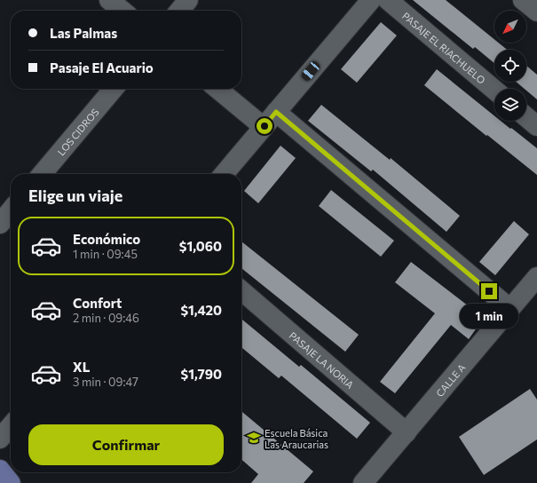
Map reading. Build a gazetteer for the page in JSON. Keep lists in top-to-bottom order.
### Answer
{
  "streets": {
    "street": [
      "PASAJE EL RIACHUELO",
      "LOS CIDROS",
      "PASAJE LA NORIA",
      "CALLE A"
    ]
  },
  "crossings": [
    ["PASAJE LA NORIA", "CALLE A"]
  ],
  "places": {
    "school or university": ["Escuela Básica Las Araucarias"]
  },
  "north": "bottom left",
  "page": {
    "banner": ["Las Palmas", "Pasaje El Acuario"],
    "heading": "Elige un viaje",
    "list": [
      {
        "name": "Económico",
        "note": "1 min · 09:45",
        "value": "$1,060"
      },
      {
        "name": "Confort",
        "note": "2 min · 09:46",
        "value": "$1,420"
      },
      {
        "name": "XL",
        "note": "3 min · 09:47",
        "value": "$1,790"
      }
    ],
    "bubble": "1 min",
    "buttons": "Confirmar"
  }
}
